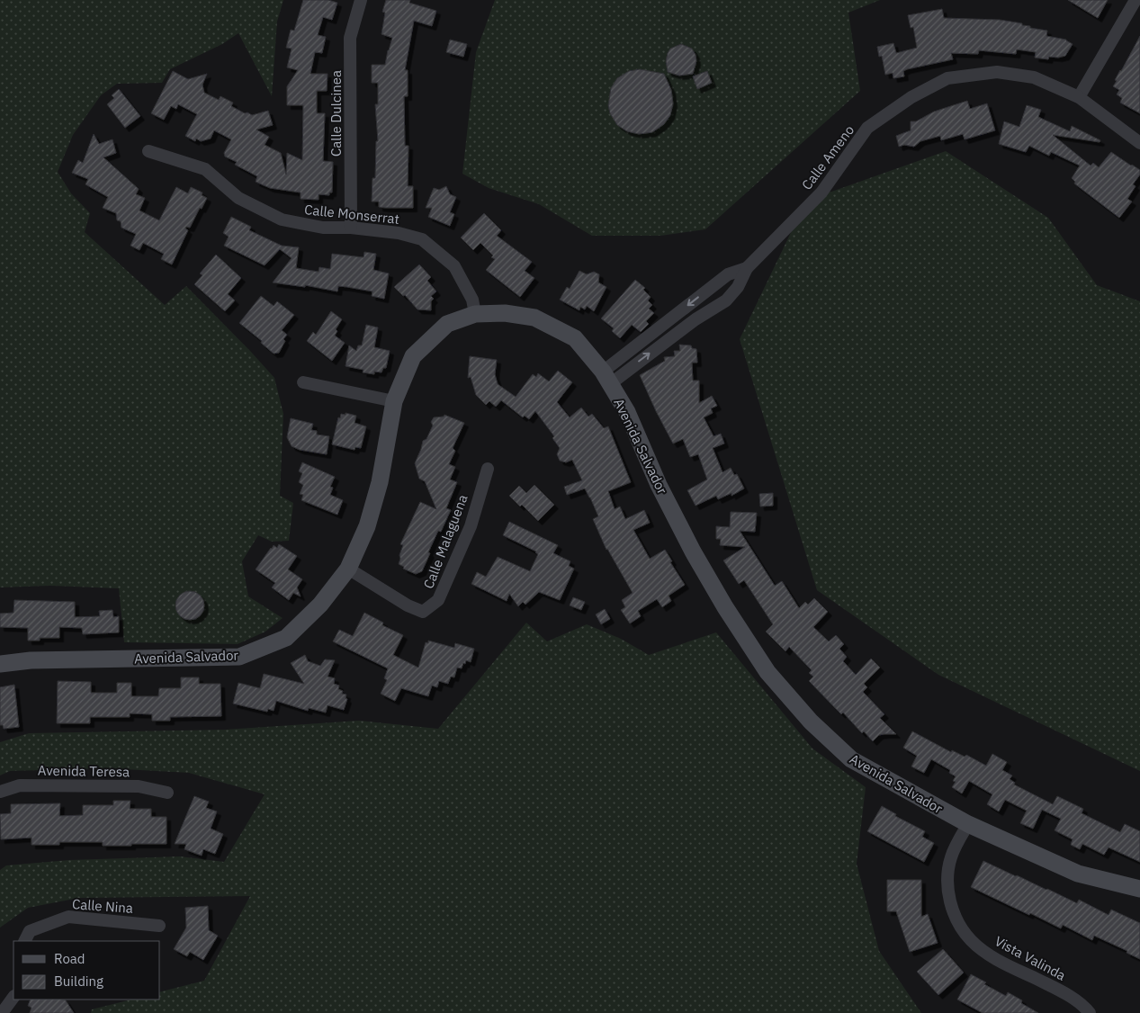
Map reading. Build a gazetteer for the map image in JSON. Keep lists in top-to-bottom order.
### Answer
{
  "streets": {
    "street": [
      "Calle Dulcinea",
      "Calle Ameno",
      "Calle Monserrat",
      "Avenida Salvador",
      "Calle Malaguena",
      "Avenida Teresa",
      "Calle Nina",
      "Vista Valinda"
    ]
  },
  "crossings": [
    ["Calle Dulcinea", "Calle Monserrat"],
    ["Calle Ameno", "Avenida Salvador"],
    ["Calle Monserrat", "Avenida Salvador"],
    ["Avenida Salvador", "Calle Malaguena"],
    ["Avenida Salvador", "Vista Valinda"]
  ],
  "legend": ["Road", "Building"]
}
